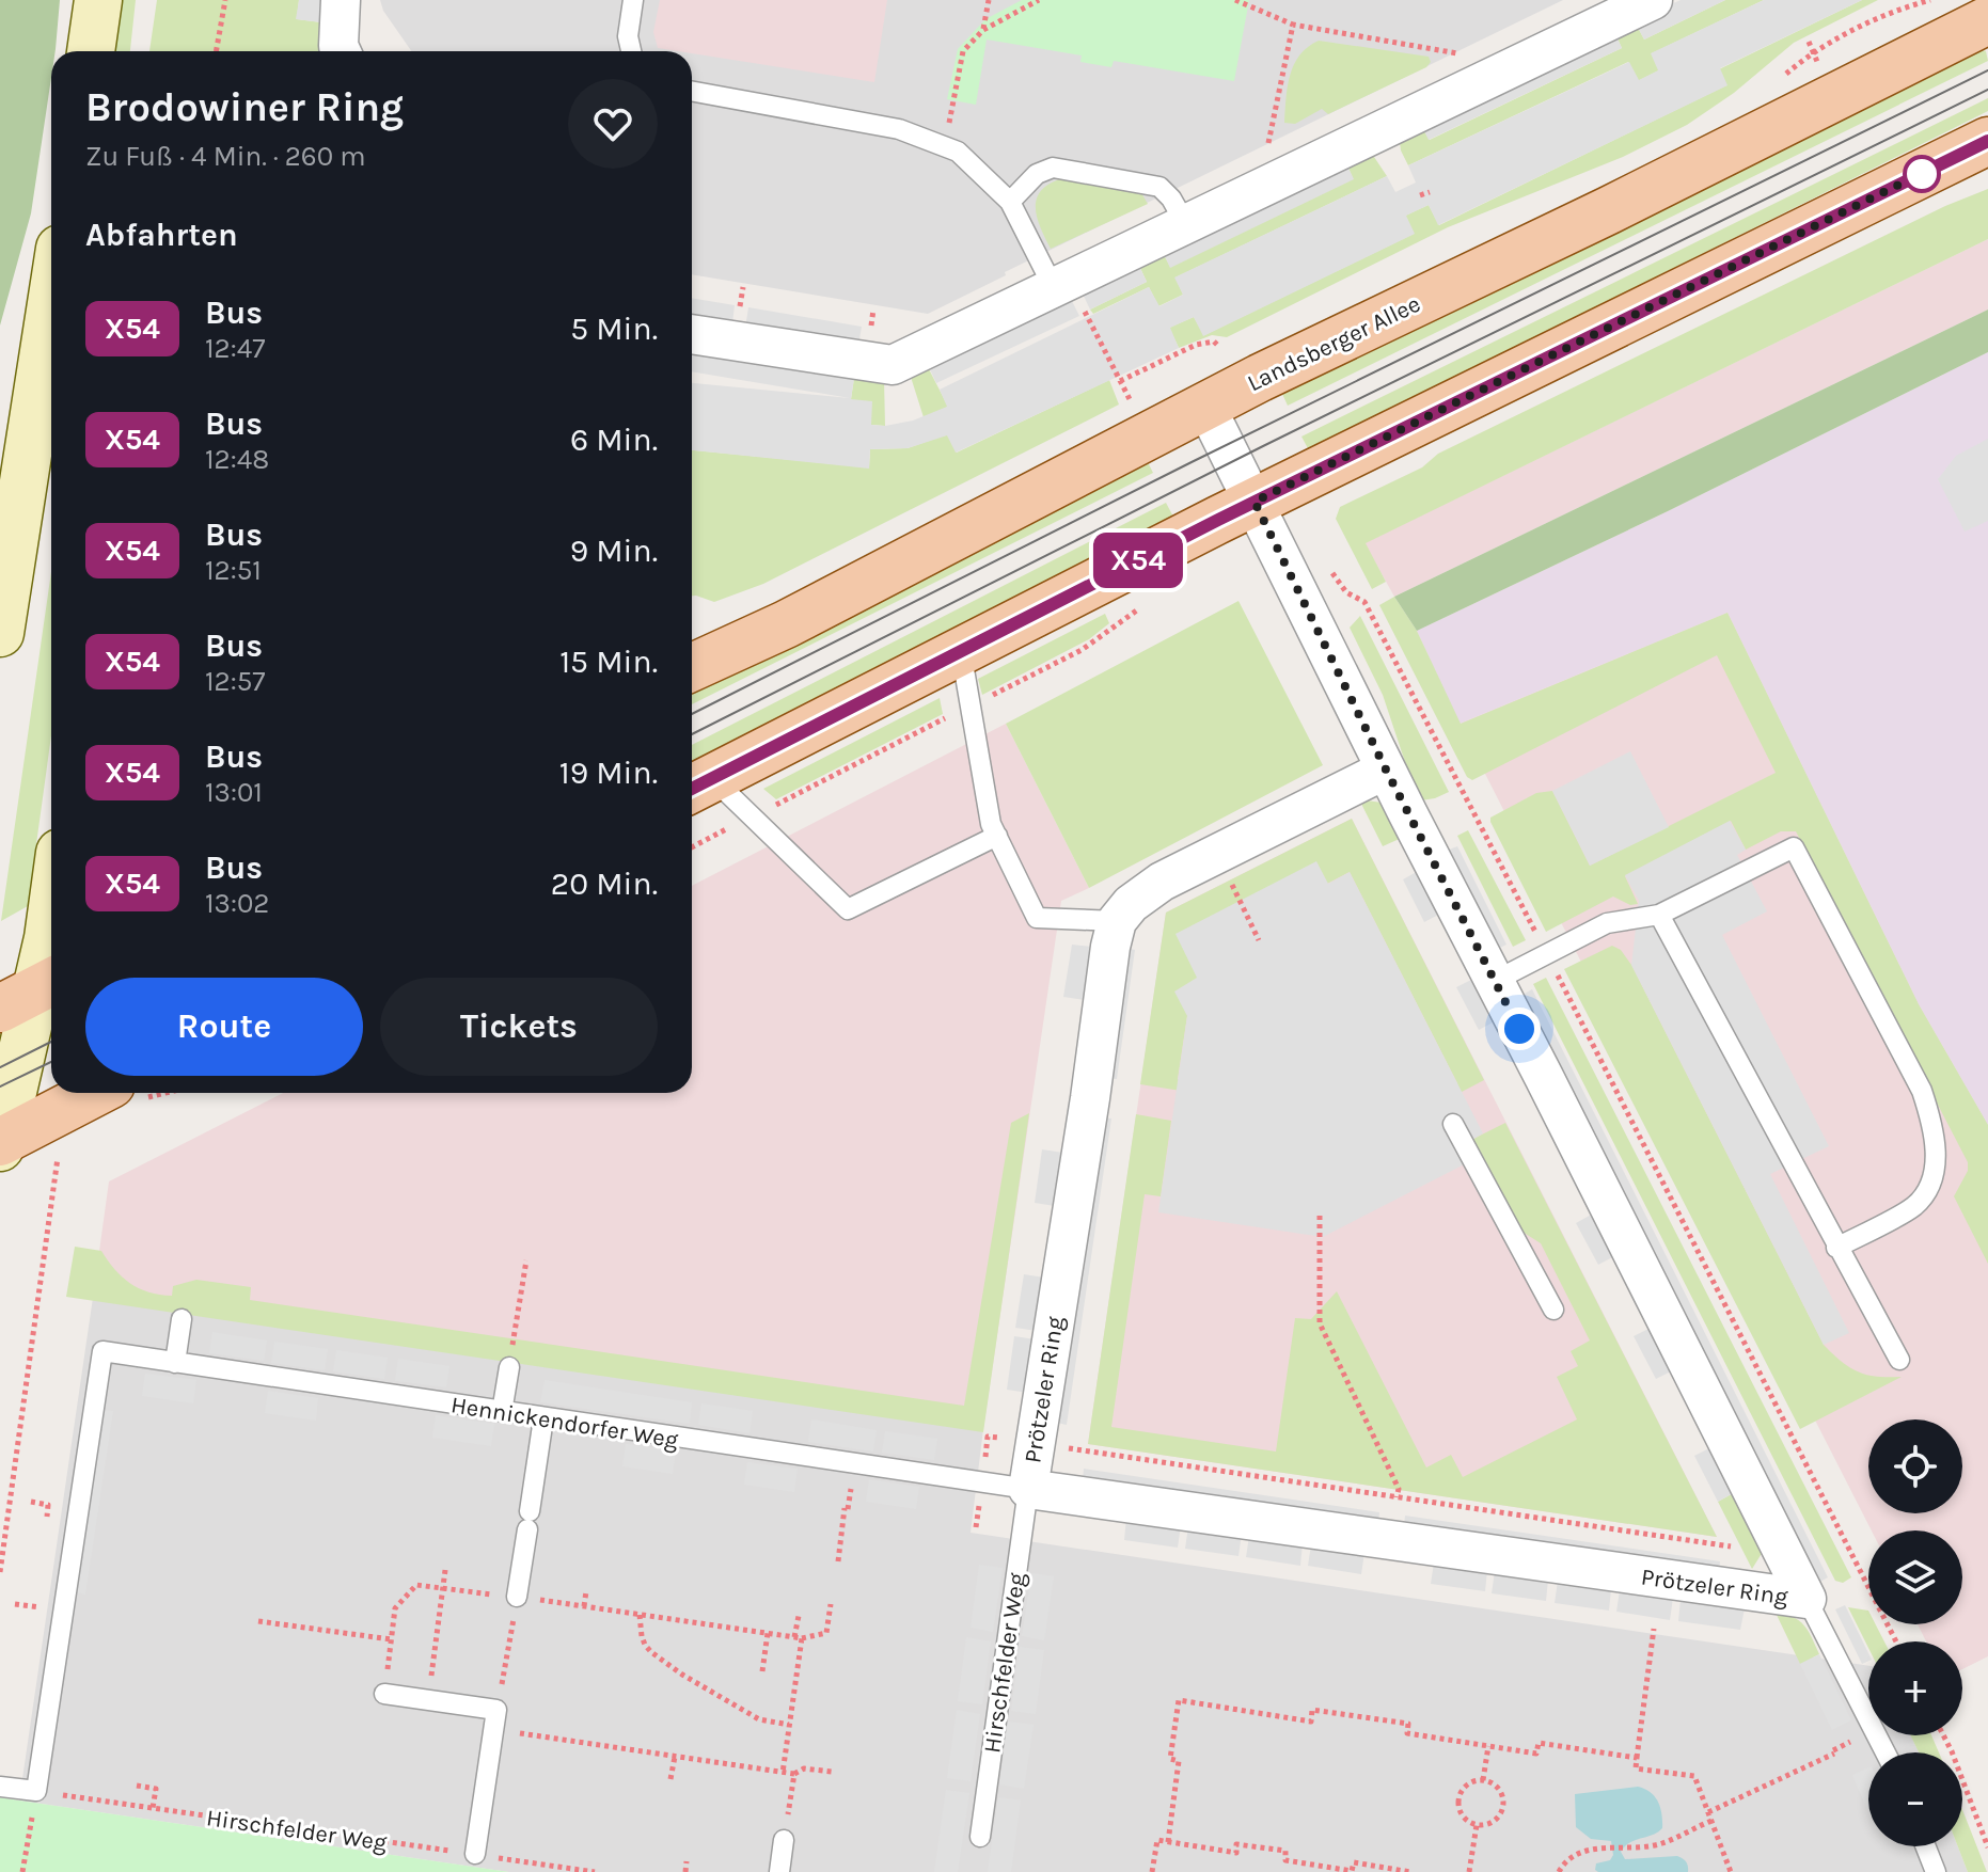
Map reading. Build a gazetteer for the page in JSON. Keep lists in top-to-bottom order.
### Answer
{
  "streets": {
    "main road": ["Landsberger Allee"],
    "street": ["Prötzeler Ring"],
    "lane": ["Hennickendorfer Weg", "Hirschfelder Weg"]
  },
  "crossings": [
    ["Landsberger Allee", "Prötzeler Ring"],
    ["Prötzeler Ring", "Hennickendorfer Weg"],
    ["Prötzeler Ring", "Hirschfelder Weg"],
    ["Hennickendorfer Weg", "Hirschfelder Weg"]
  ],
  "lines": ["bus line X54"],
  "page": {
    "on_map": "X54",
    "heading": [
      ["Brodowiner Ring", "Zu Fuß · 4 Min. · 260 m"],
      "Abfahrten"
    ],
    "list": [
      {
        "mark": "X54",
        "name": "Bus",
        "note": "12:47",
        "value": "5 Min."
      },
      {
        "mark": "X54",
        "name": "Bus",
        "note": "12:48",
        "value": "6 Min."
      },
      {
        "mark": "X54",
        "name": "Bus",
        "note": "12:51",
        "value": "9 Min."
      },
      {
        "mark": "X54",
        "name": "Bus",
        "note": "12:57",
        "value": "15 Min."
      },
      {
        "mark": "X54",
        "name": "Bus",
        "note": "13:01",
        "value": "19 Min."
      },
      {
        "mark": "X54",
        "name": "Bus",
        "note": "13:02",
        "value": "20 Min."
      }
    ],
    "buttons": ["Route", "Tickets"],
    "map_buttons": ["+", "−"]
  }
}
